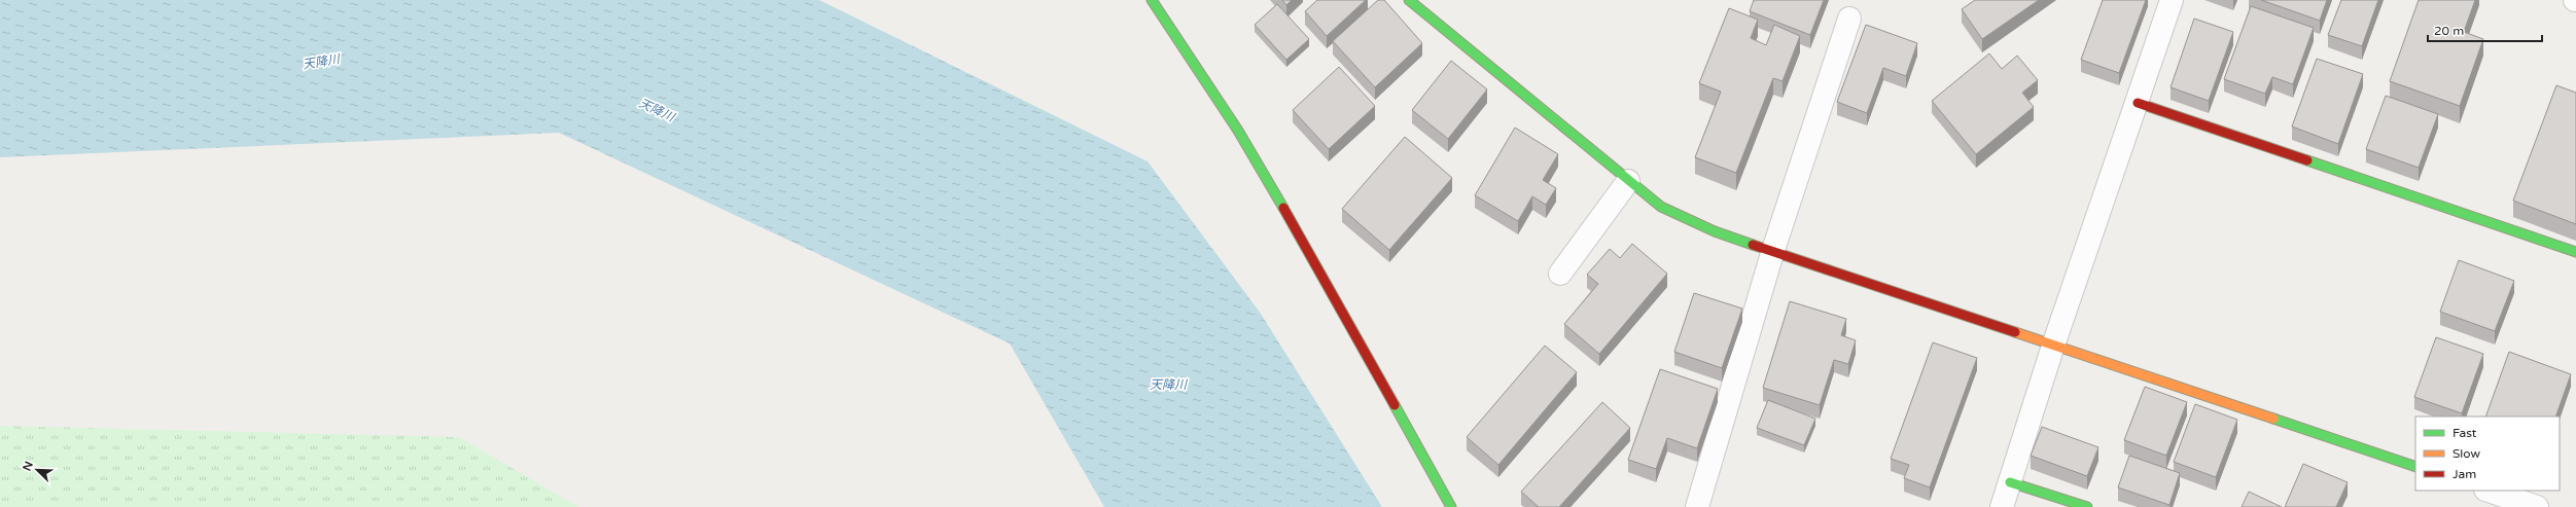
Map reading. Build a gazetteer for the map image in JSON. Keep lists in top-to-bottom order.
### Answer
{
  "water": ["天降川"],
  "legend": ["Fast", "Slow", "Jam"],
  "scale_bar": "20 m",
  "north": "top left"
}
